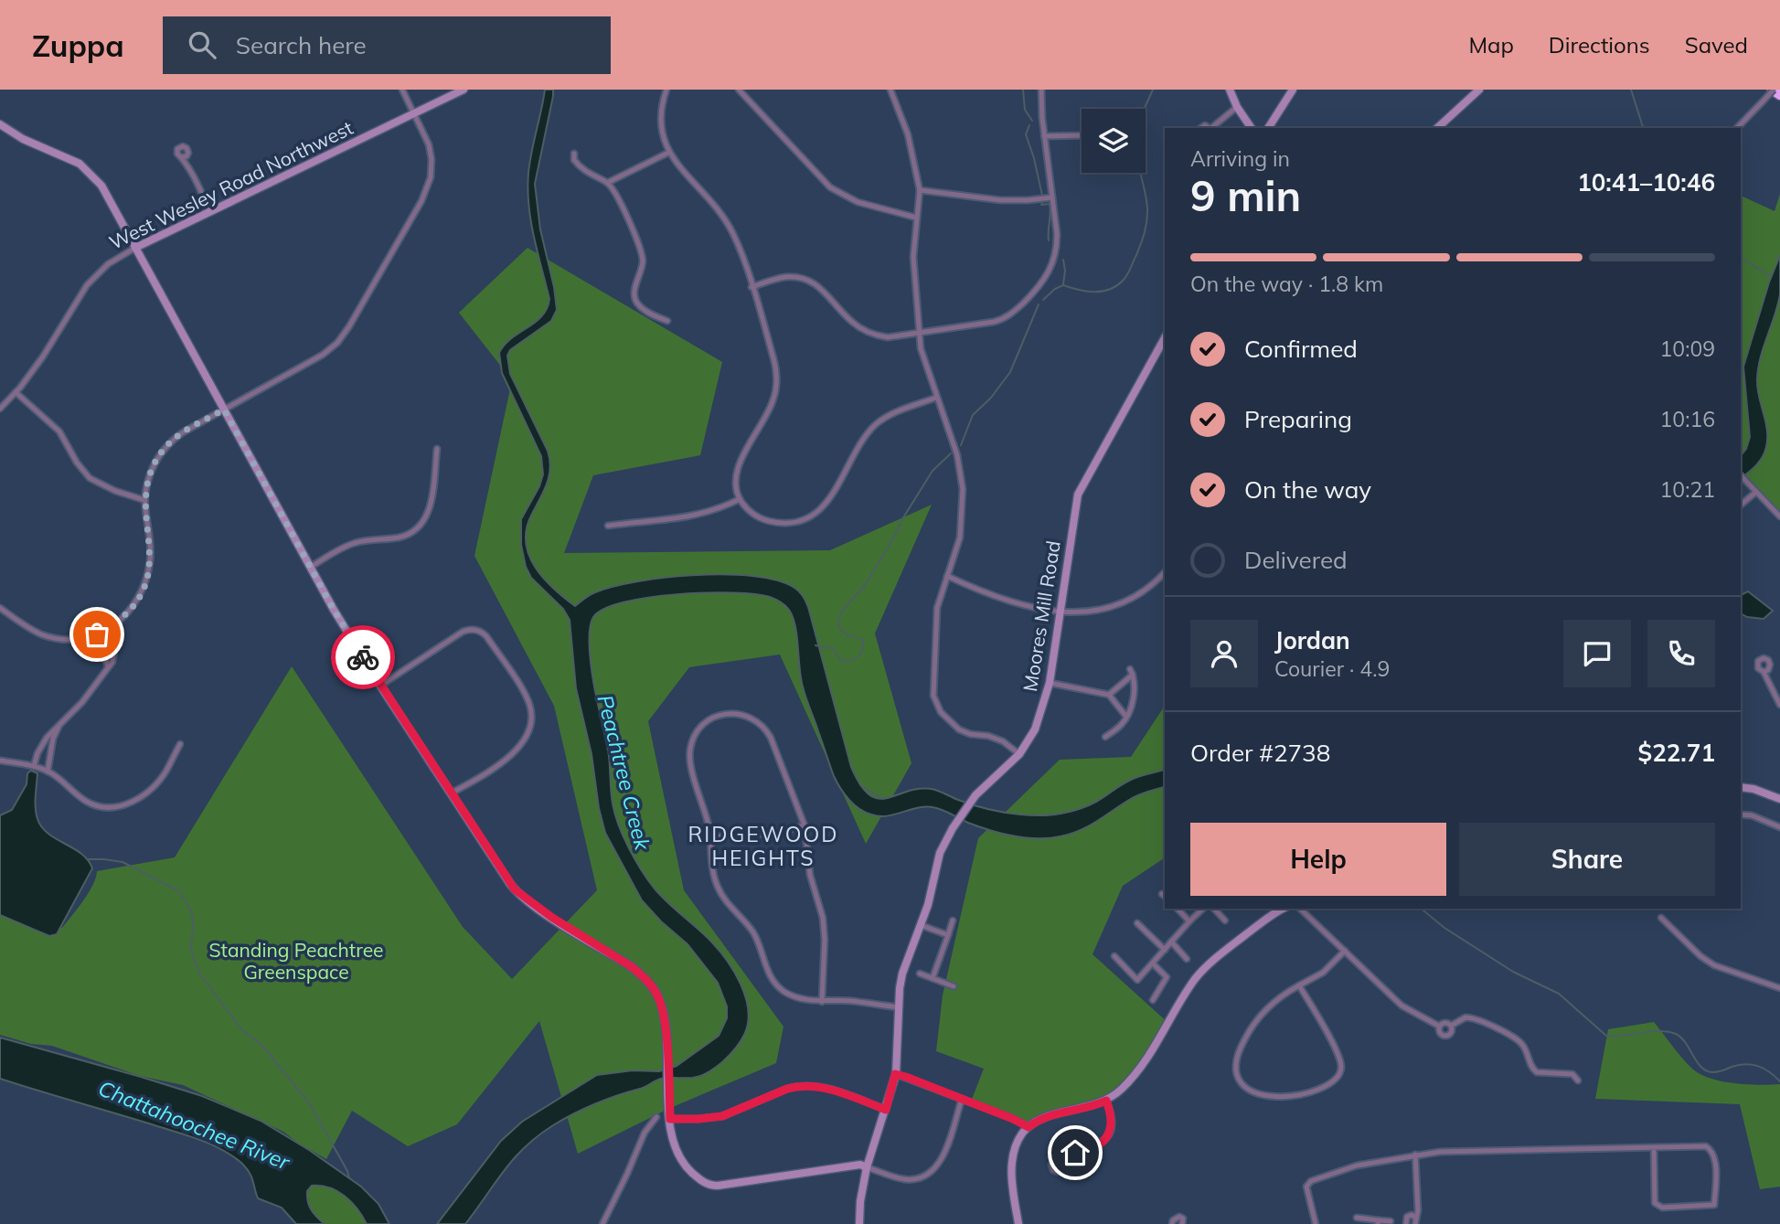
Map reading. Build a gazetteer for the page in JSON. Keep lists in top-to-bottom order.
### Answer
{
  "streets": {
    "street": ["West Wesley Road Northwest", "Moores Mill Road"]
  },
  "districts": ["RIDGEWOOD HEIGHTS"],
  "water": ["Peachtree Creek", "Chattahoochee River"],
  "parks": ["Standing Peachtree Greenspace"],
  "page": {
    "header": "Zuppa",
    "search": "Search here",
    "nav": ["Map", "Directions", "Saved"],
    "heading": ["9 min", "Arriving in", "10:41–10:46"],
    "panel": [
      "Jordan",
      "Courier · 4.9",
      "Order #2738",
      "$22.71"
    ],
    "bar": "On the way · 1.8 km",
    "list": [
      ["Confirmed", "10:09"],
      ["Preparing", "10:16"],
      ["On the way", "10:21"],
      "Delivered"
    ],
    "buttons": ["Help", "Share"]
  }
}
